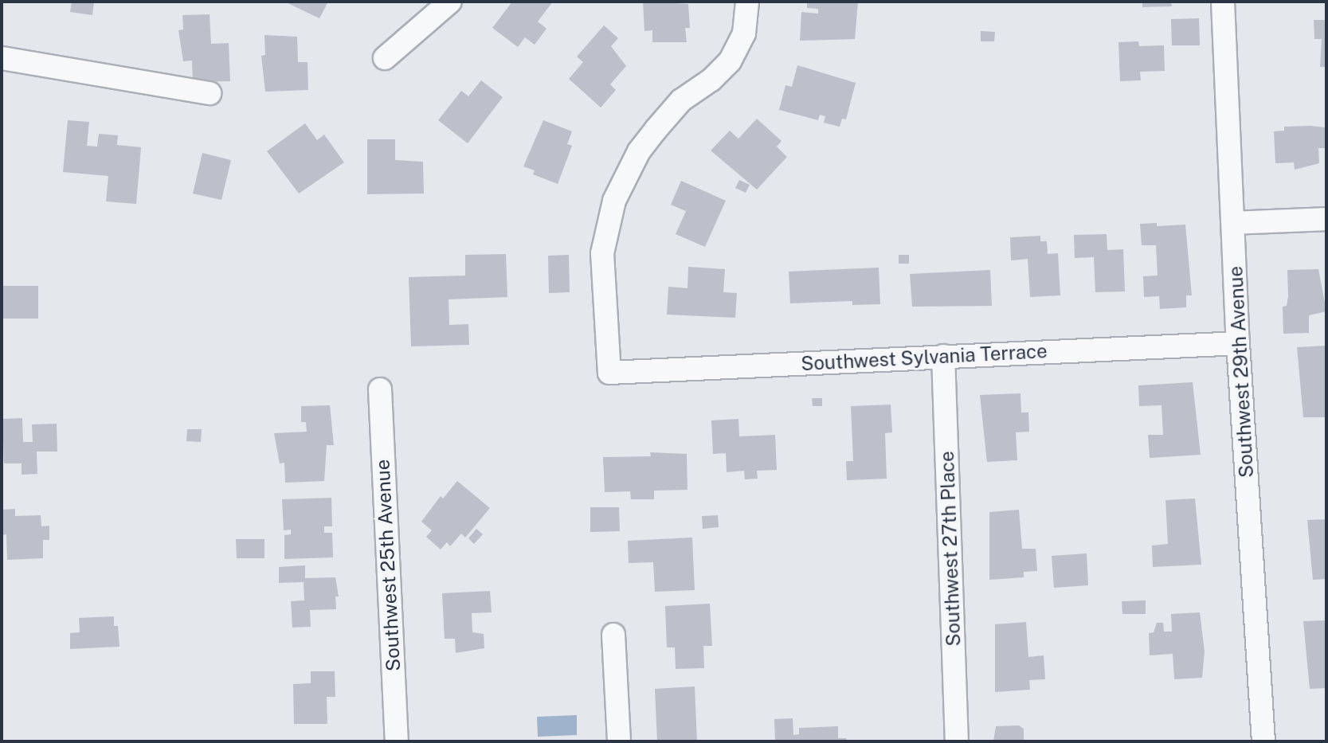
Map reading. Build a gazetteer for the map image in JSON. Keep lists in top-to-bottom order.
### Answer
{
  "streets": {
    "street": [
      "Southwest Sylvania Terrace",
      "Southwest 29th Avenue",
      "Southwest 27th Place",
      "Southwest 25th Avenue"
    ]
  },
  "crossings": [
    ["Southwest Sylvania Terrace", "Southwest 29th Avenue"],
    ["Southwest Sylvania Terrace", "Southwest 27th Place"]
  ]
}
